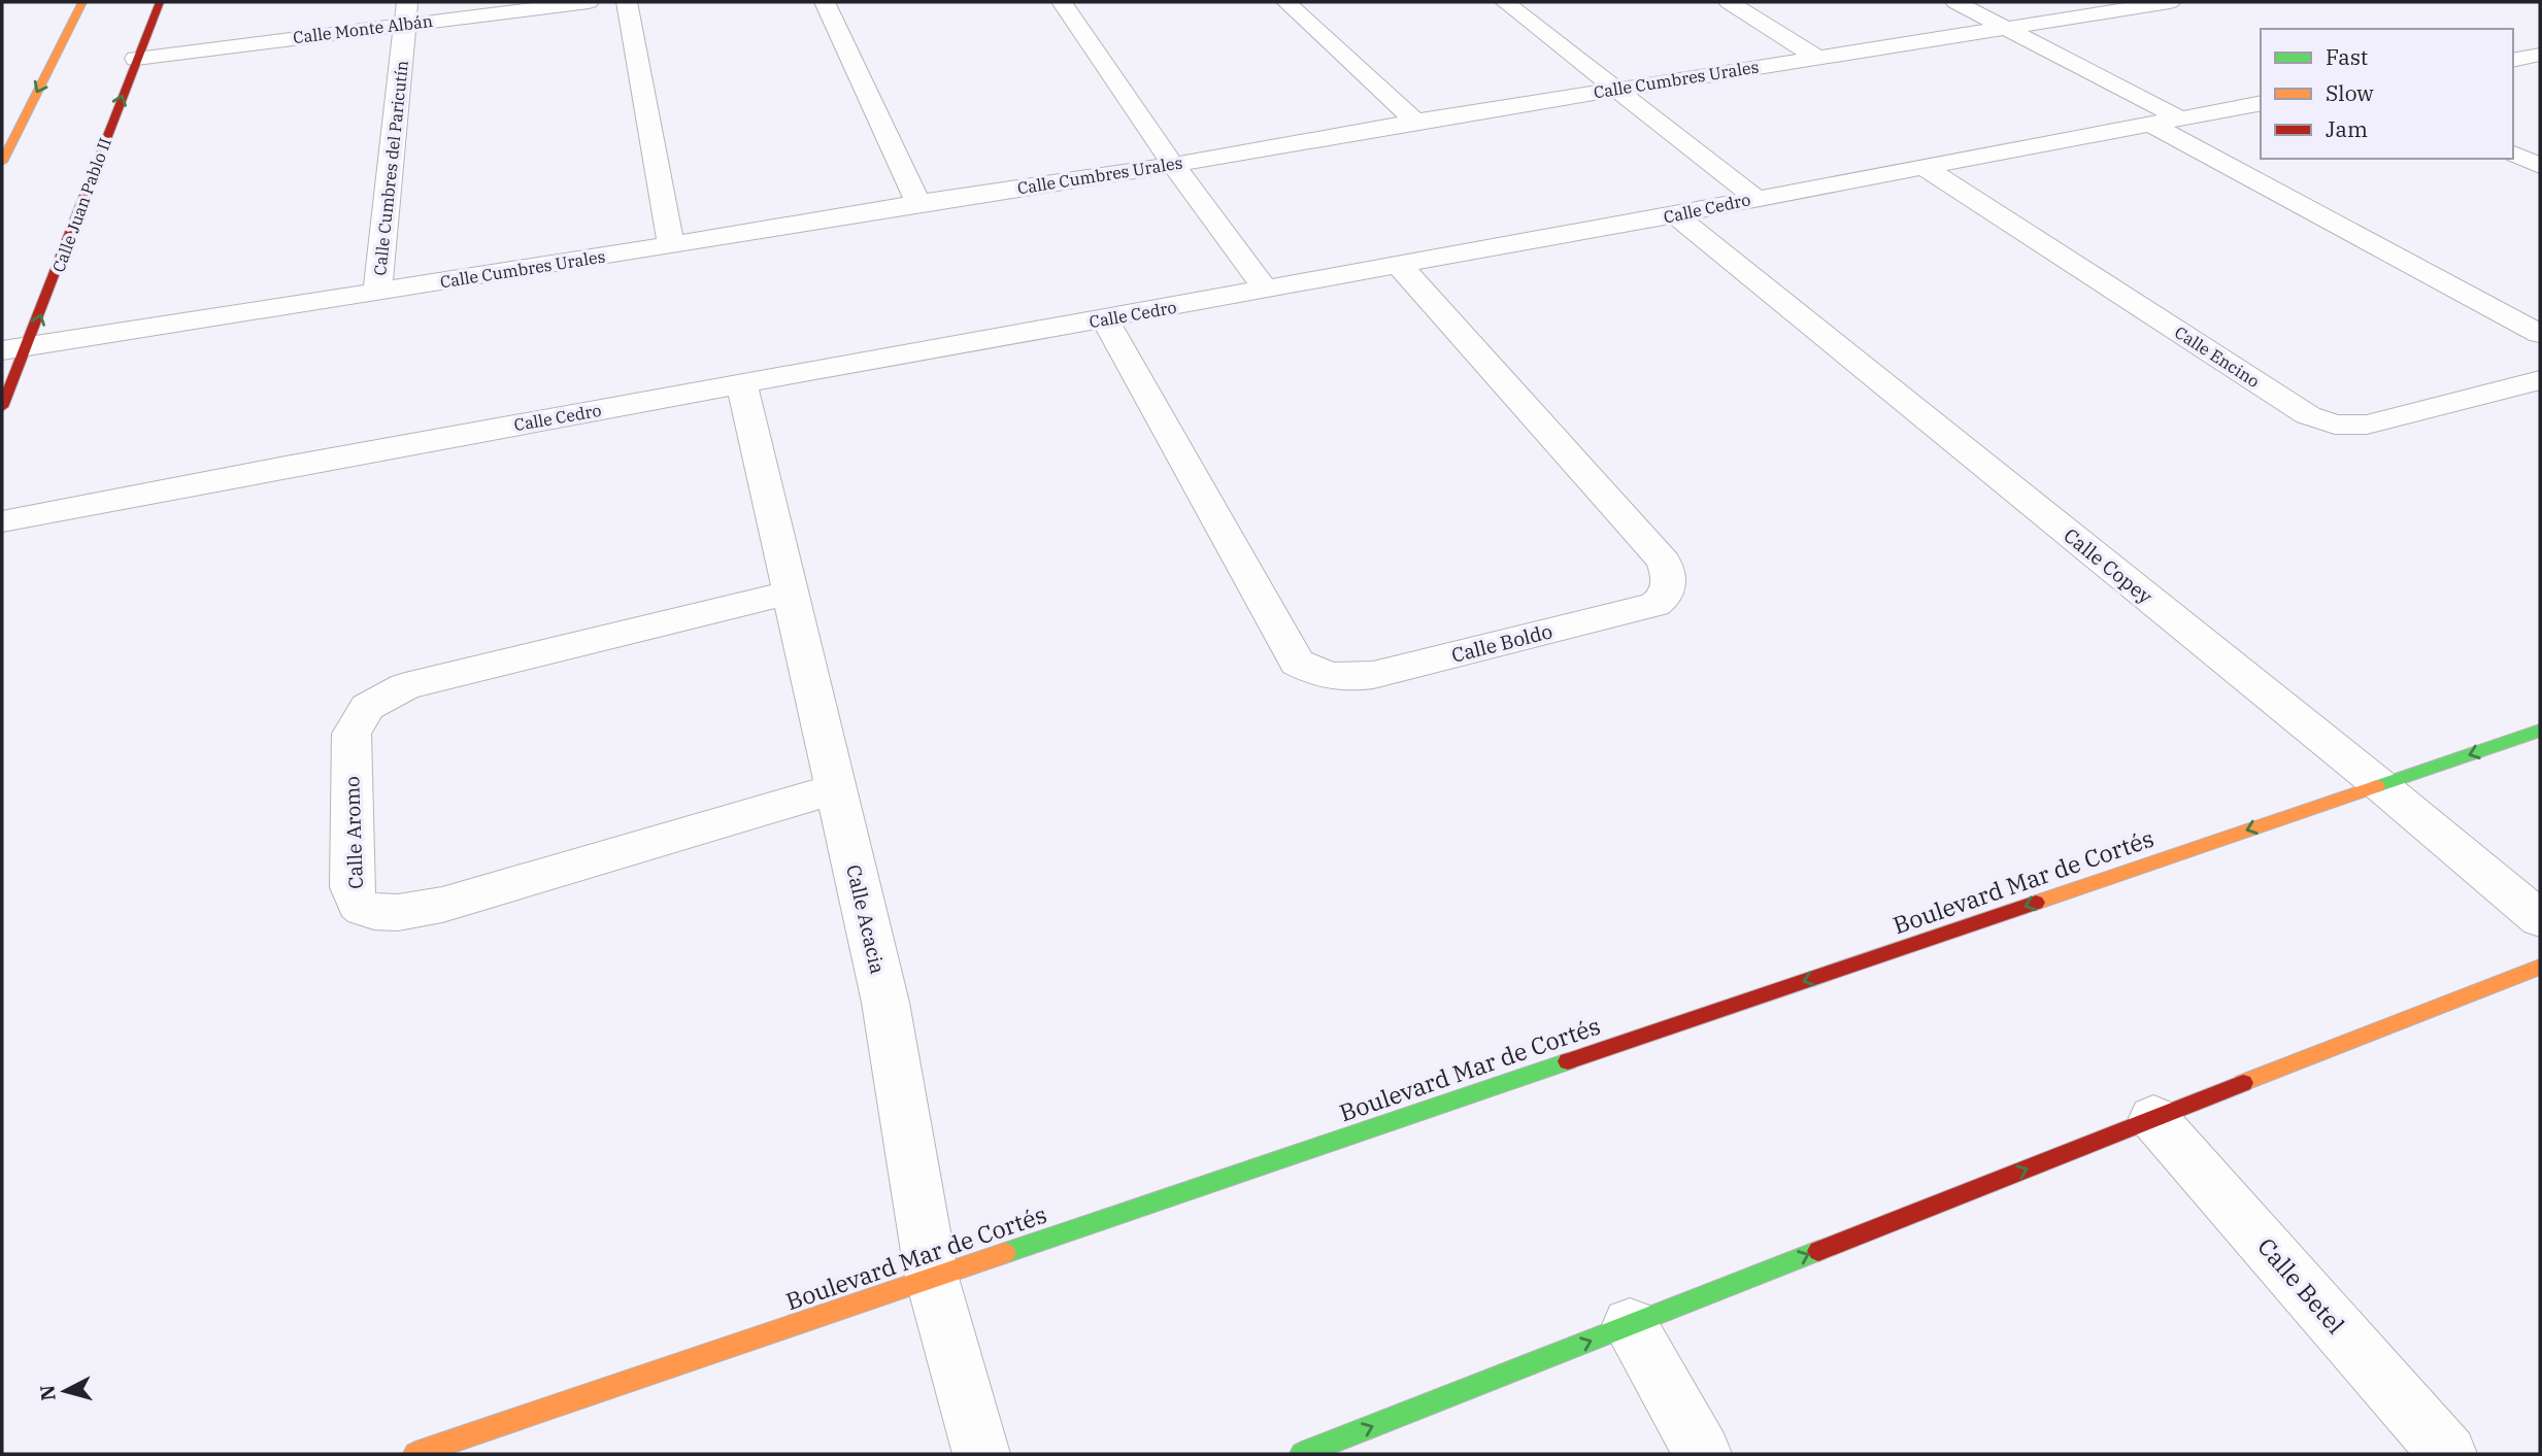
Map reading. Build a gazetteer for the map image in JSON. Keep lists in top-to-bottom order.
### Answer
{
  "streets": {
    "street": [
      "Calle Monte Albán",
      "Calle Cumbres Urales",
      "Calle Cumbres del Paricutín",
      "Calle Juan Pablo II",
      "Calle Cedro",
      "Calle Encino",
      "Calle Copey",
      "Calle Boldo",
      "Calle Aromo",
      "Boulevard Mar de Cortés",
      "Calle Acacia",
      "Calle Betel"
    ]
  },
  "crossings": [
    ["Calle Monte Albán", "Calle Cumbres del Paricutín"],
    ["Calle Monte Albán", "Calle Juan Pablo II"],
    ["Calle Cumbres Urales", "Calle Cumbres del Paricutín"],
    ["Calle Cumbres Urales", "Calle Juan Pablo II"],
    ["Calle Cedro", "Calle Encino"],
    ["Calle Cedro", "Calle Copey"],
    ["Calle Cedro", "Calle Boldo"],
    ["Calle Cedro", "Calle Acacia"],
    ["Calle Copey", "Boulevard Mar de Cortés"],
    ["Calle Aromo", "Calle Acacia"],
    ["Boulevard Mar de Cortés", "Calle Acacia"]
  ],
  "one_way": ["Boulevard Mar de Cortés"],
  "legend": ["Fast", "Slow", "Jam"],
  "north": "left"
}
